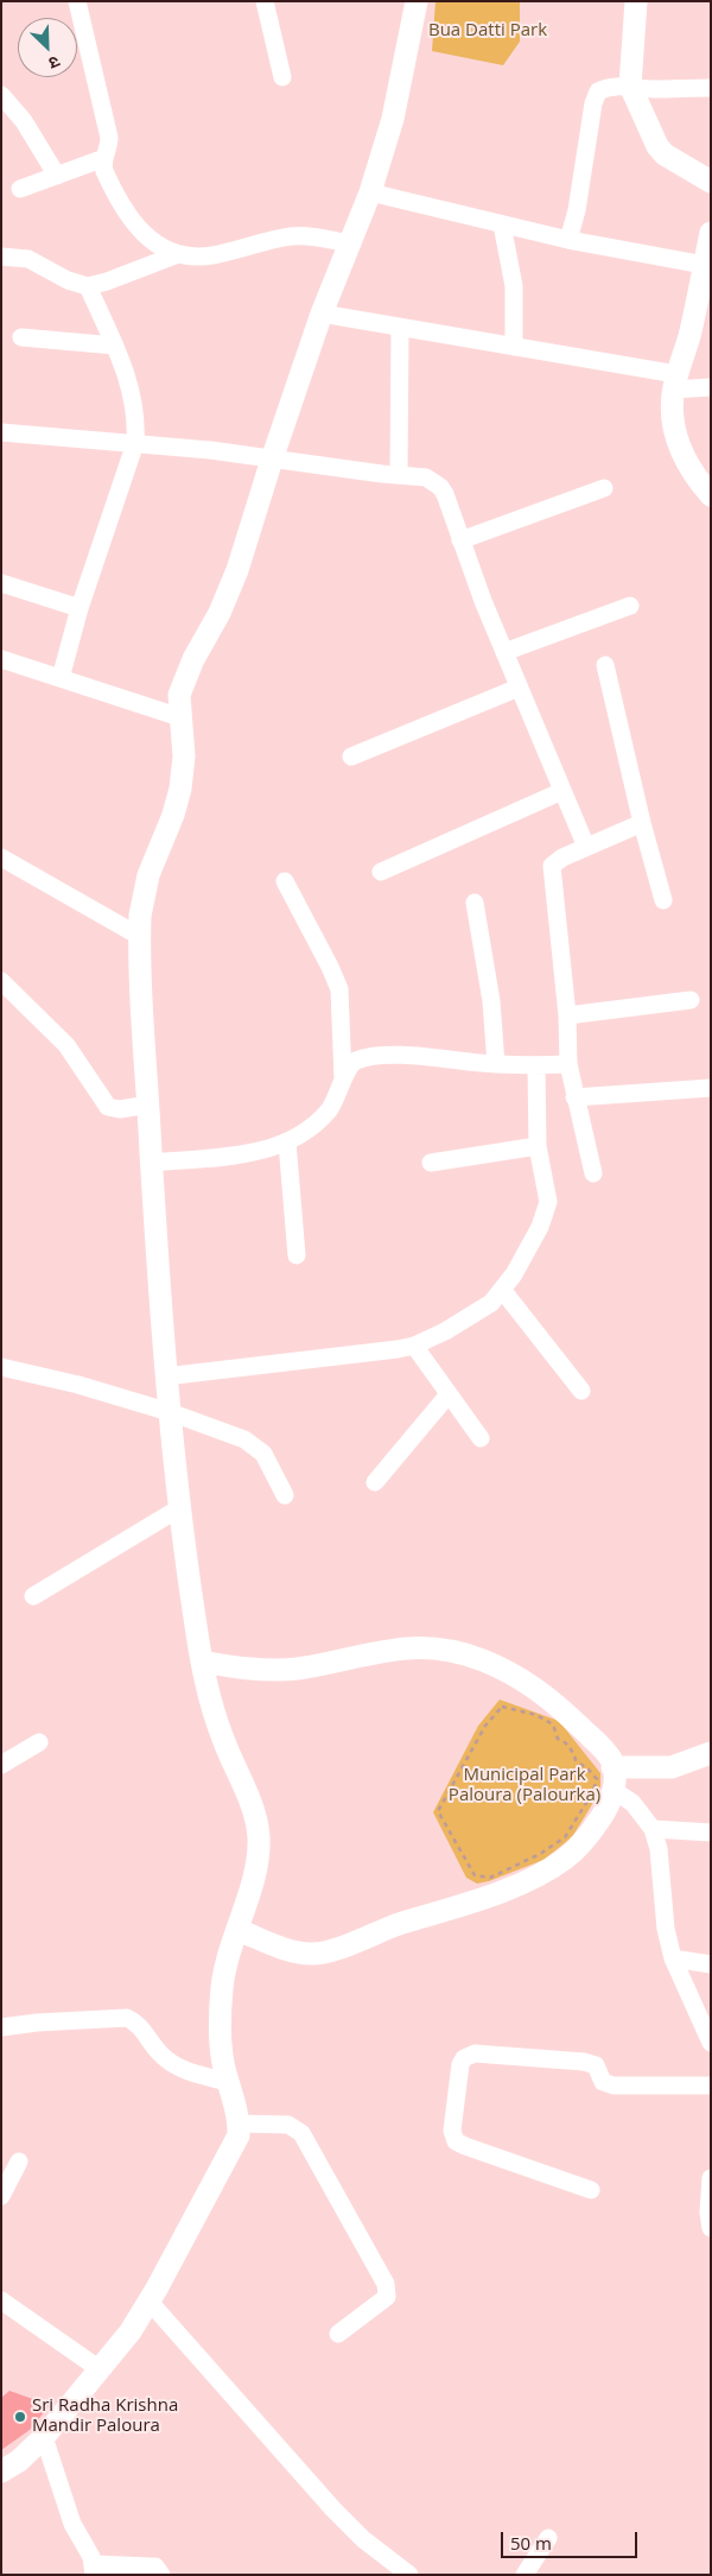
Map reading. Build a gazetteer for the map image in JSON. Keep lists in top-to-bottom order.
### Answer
{
  "parks": ["Bua Datti Park", "Municipal Park Paloura (Palourka)"],
  "places": ["Sri Radha Krishna Mandir Paloura"],
  "scale_bar": "50 m",
  "north": "bottom right"
}
